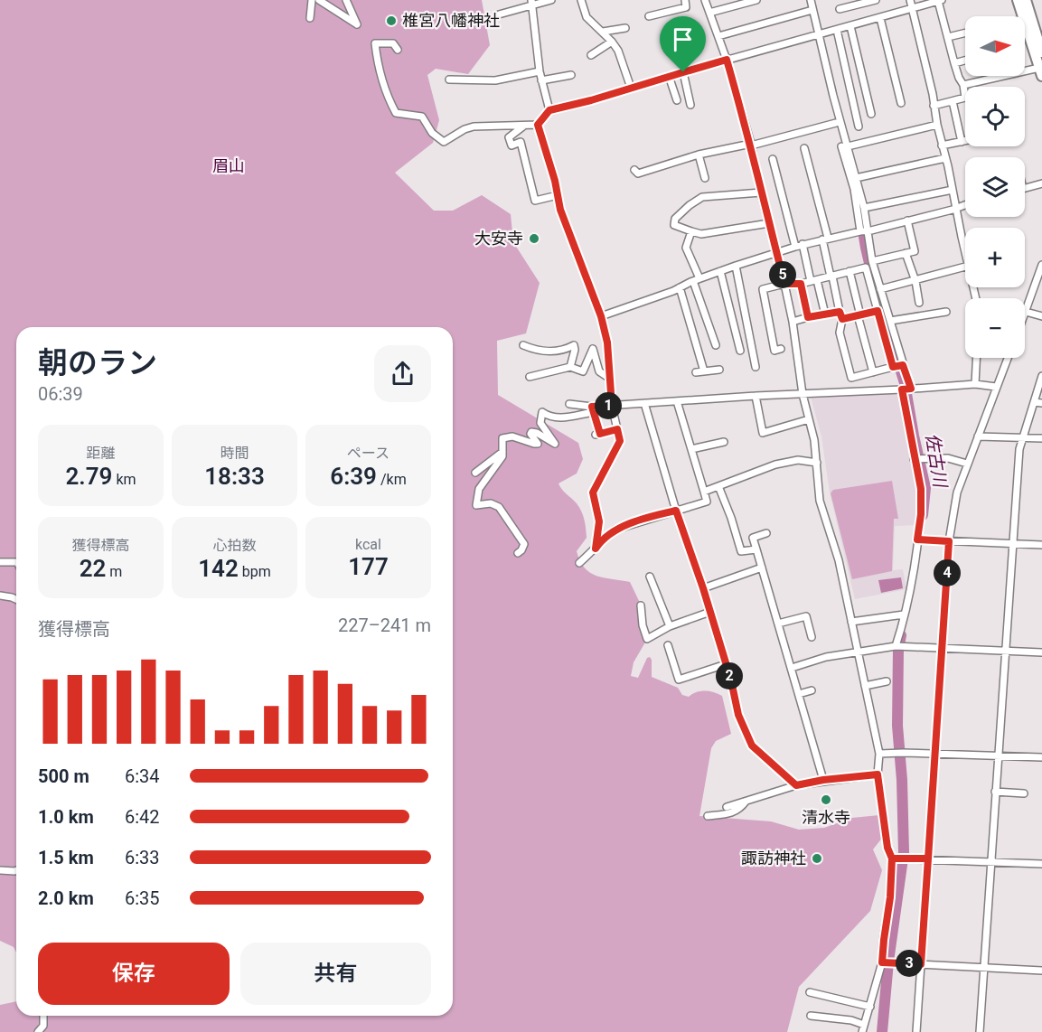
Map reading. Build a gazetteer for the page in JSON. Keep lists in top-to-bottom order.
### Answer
{
  "water": ["佐古川"],
  "parks": ["眉山"],
  "places": [
    "椎宮八幡神社",
    "大安寺",
    "清水寺",
    "諏訪神社"
  ],
  "north": "right",
  "page": {
    "map_buttons": ["+", "−"],
    "pins": [
      "5",
      "1",
      "4",
      "2",
      "3"
    ],
    "heading": ["朝のラン", "06:39"],
    "stats": [
      ["距離", "2.79 km"],
      ["時間", "18:33"],
      ["ペース", "6:39 /km"],
      ["獲得標高", "22 m"],
      ["心拍数", "142 bpm"],
      ["kcal", "177"]
    ],
    "chart": ["獲得標高", "227–241 m"],
    "list": [
      {
        "name": "500 m",
        "note": "6:34"
      },
      {
        "name": "1.0 km",
        "note": "6:42"
      },
      {
        "name": "1.5 km",
        "note": "6:33"
      },
      {
        "name": "2.0 km",
        "note": "6:35"
      }
    ],
    "buttons": ["保存", "共有"]
  }
}
